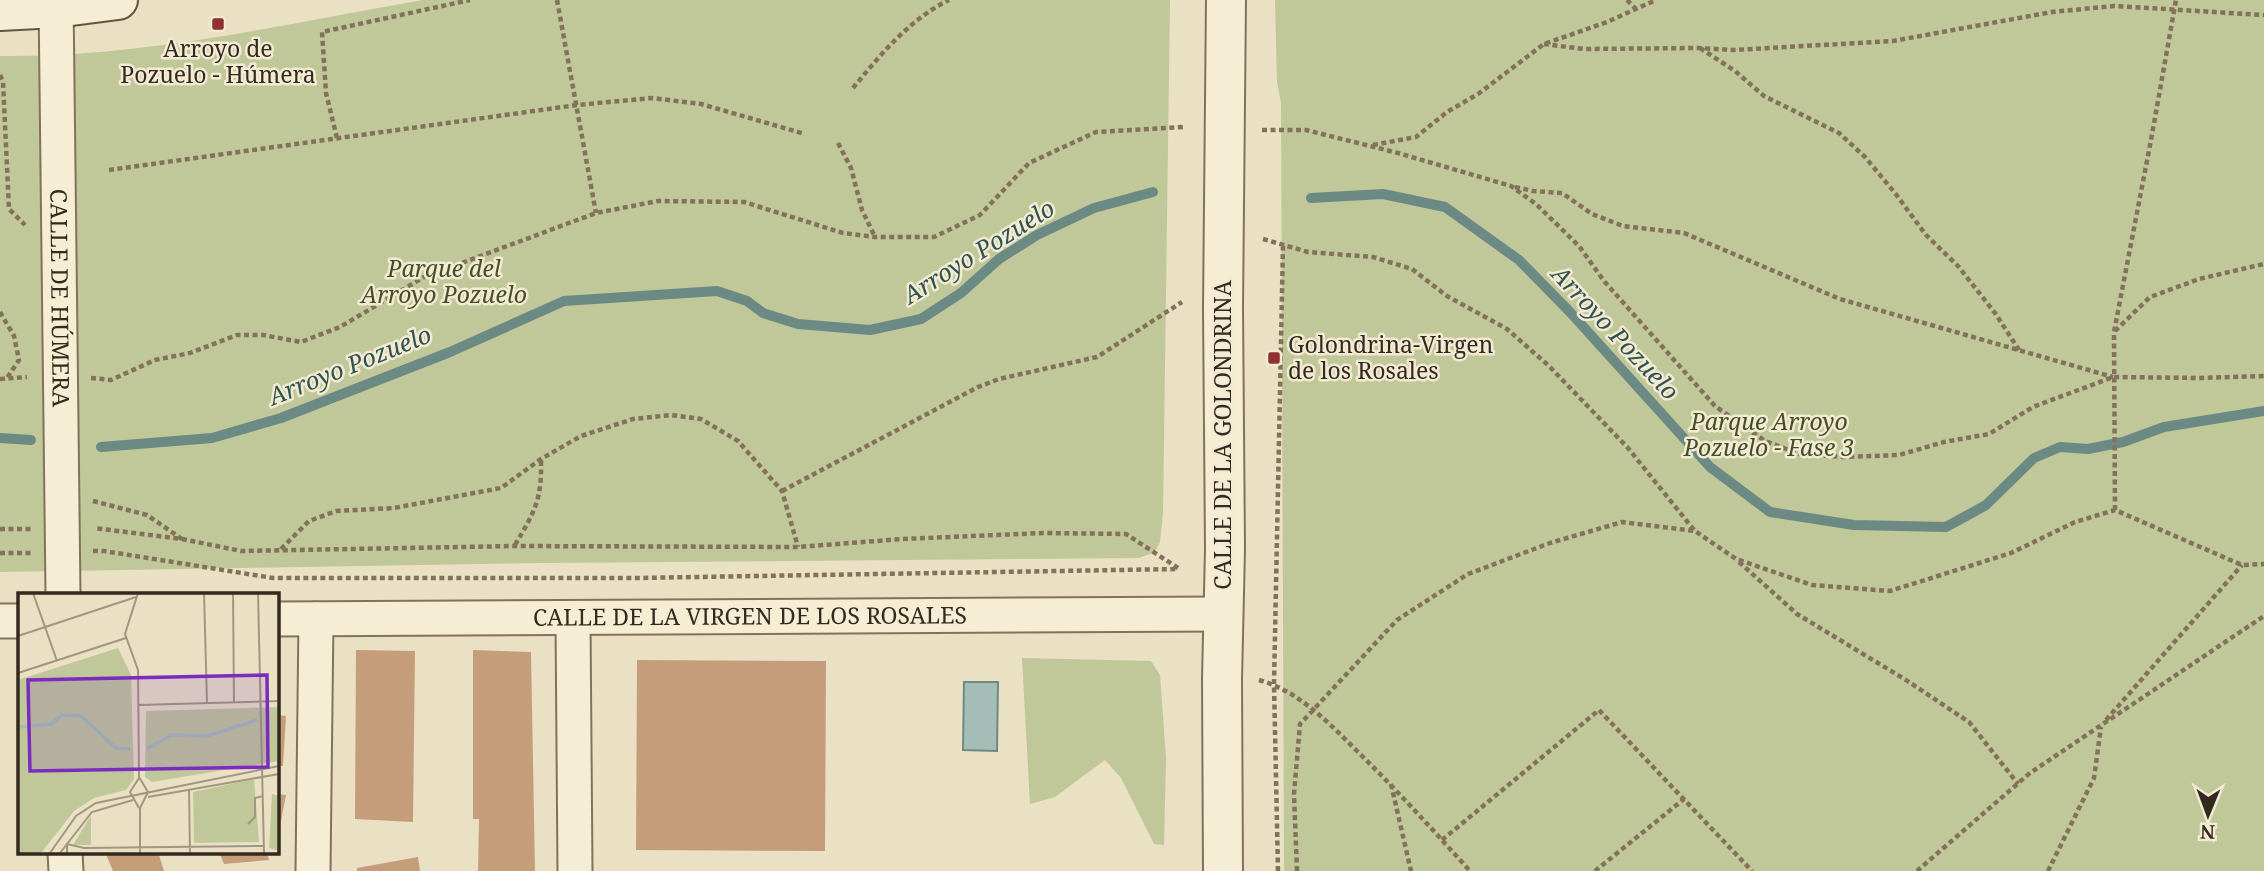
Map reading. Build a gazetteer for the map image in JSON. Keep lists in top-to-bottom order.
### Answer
{
  "streets": {
    "street": ["CALLE DE HÚMERA", "CALLE DE LA GOLONDRINA", "CALLE DE LA VIRGEN DE LOS ROSALES"]
  },
  "crossings": [
    ["CALLE DE LA GOLONDRINA", "CALLE DE LA VIRGEN DE LOS ROSALES"]
  ],
  "water": ["Arroyo Pozuelo"],
  "parks": ["Parque del Arroyo Pozuelo", "Parque Arroyo Pozuelo - Fase 3"],
  "places": {
    "transit": ["Arroyo de Pozuelo - Húmera", "Golondrina-Virgen de los Rosales"]
  },
  "north": "bottom"
}
